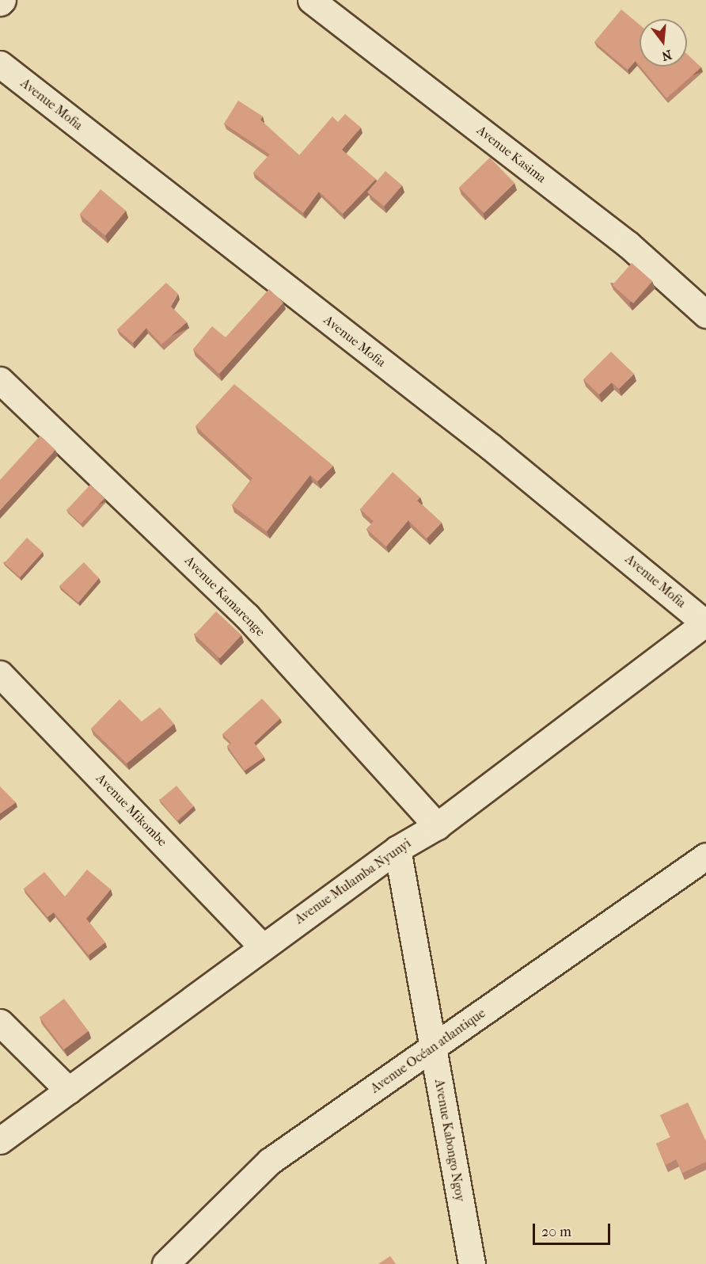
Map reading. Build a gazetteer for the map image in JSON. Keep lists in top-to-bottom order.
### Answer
{
  "streets": {
    "street": [
      "Avenue Mofia",
      "Avenue Kasima",
      "Avenue Kamarenge",
      "Avenue Mikombe",
      "Avenue Mulamba Nyunyi",
      "Avenue Océan atlantique",
      "Avenue Kabongo Ngoy"
    ]
  },
  "crossings": [
    ["Avenue Mofia", "Avenue Mulamba Nyunyi"],
    ["Avenue Kamarenge", "Avenue Mulamba Nyunyi"],
    ["Avenue Mikombe", "Avenue Mulamba Nyunyi"],
    ["Avenue Mulamba Nyunyi", "Avenue Kabongo Ngoy"],
    ["Avenue Océan atlantique", "Avenue Kabongo Ngoy"]
  ],
  "scale_bar": "20 m",
  "north": "bottom"
}
